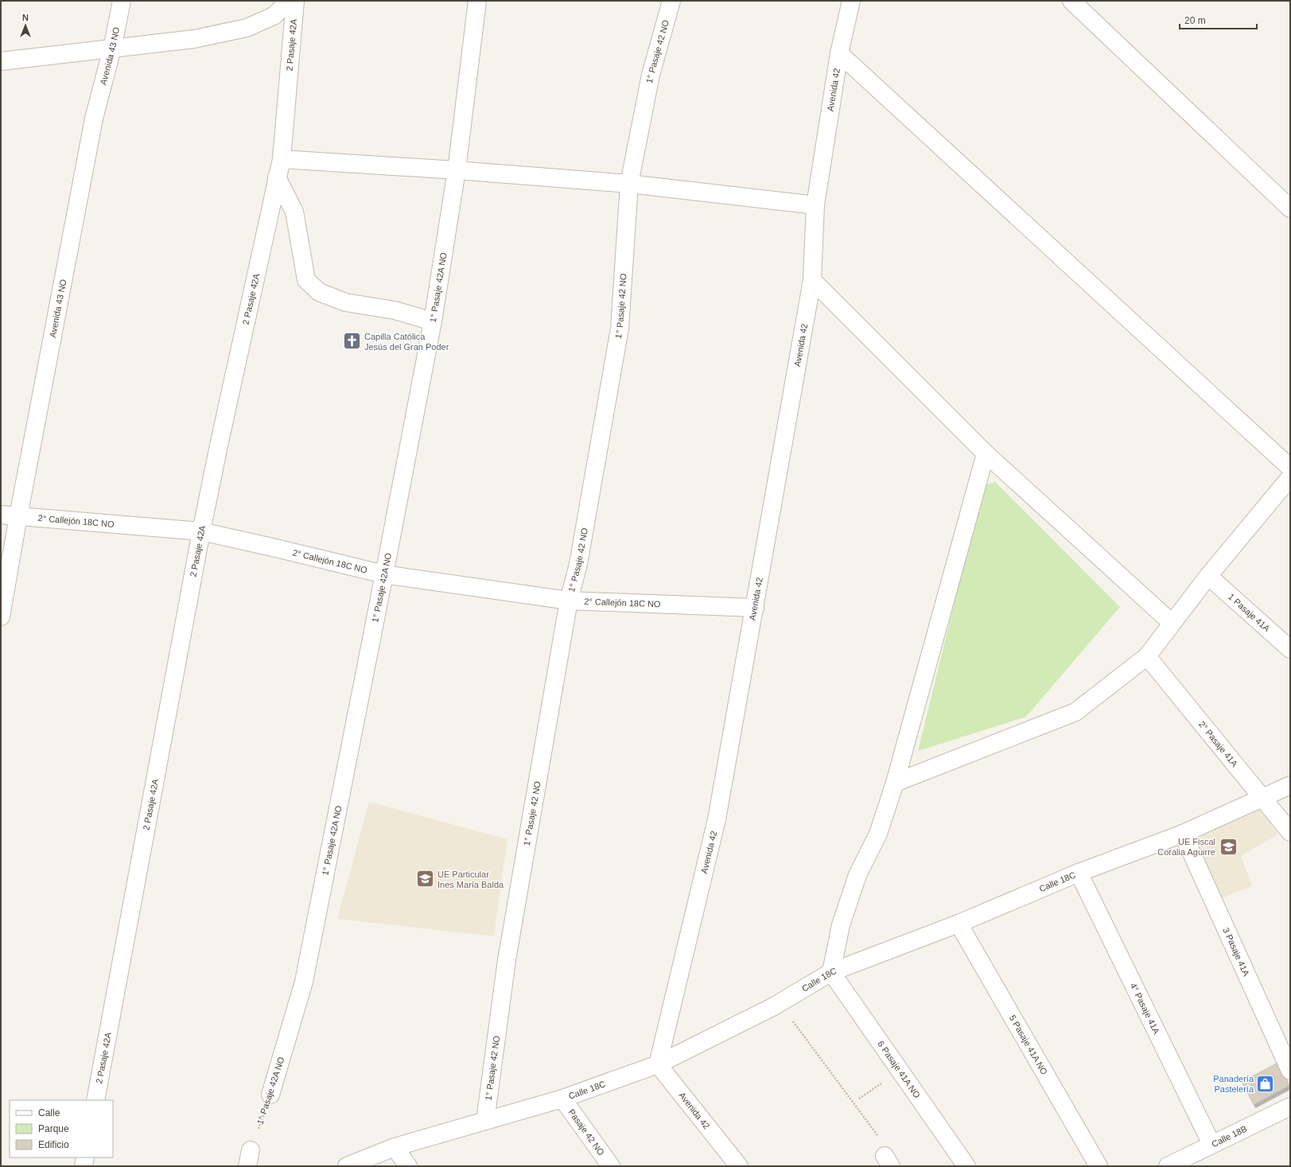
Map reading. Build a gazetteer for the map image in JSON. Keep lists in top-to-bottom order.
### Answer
{
  "streets": {
    "street": [
      "2 Pasaje 42A",
      "1° Pasaje 42 NO",
      "Avenida 43 NO",
      "Avenida 42",
      "1° Pasaje 42A NO",
      "2° Callejón 18C NO",
      "1 Pasaje 41A",
      "2° Pasaje 41A",
      "Calle 18C",
      "3 Pasaje 41A",
      "4° Pasaje 41A",
      "5 Pasaje 41A NO",
      "6 Pasaje 41A NO",
      "Pasaje 42 NO",
      "Calle 18B"
    ]
  },
  "crossings": [
    ["2 Pasaje 42A", "2° Callejón 18C NO"],
    ["1° Pasaje 42 NO", "2° Callejón 18C NO"],
    ["1° Pasaje 42 NO", "Calle 18C"],
    ["Avenida 43 NO", "2° Callejón 18C NO"],
    ["Avenida 42", "2° Callejón 18C NO"],
    ["Avenida 42", "Calle 18C"],
    ["1° Pasaje 42A NO", "2° Callejón 18C NO"],
    ["2° Pasaje 41A", "Calle 18C"],
    ["Calle 18C", "3 Pasaje 41A"],
    ["Calle 18C", "4° Pasaje 41A"],
    ["Calle 18C", "5 Pasaje 41A NO"],
    ["Calle 18C", "6 Pasaje 41A NO"],
    ["Calle 18C", "Pasaje 42 NO"],
    ["4° Pasaje 41A", "Calle 18B"]
  ],
  "places": {
    "church": ["Capilla Católica Jesús del Gran Poder"],
    "school or university": ["UE Fiscal Coralia Aguirre", "UE Particular Ines María Balda"],
    "shop": ["Panadería Pastelería"]
  },
  "legend": ["Calle", "Parque", "Edificio"],
  "scale_bar": "20 m",
  "north": "top"
}
